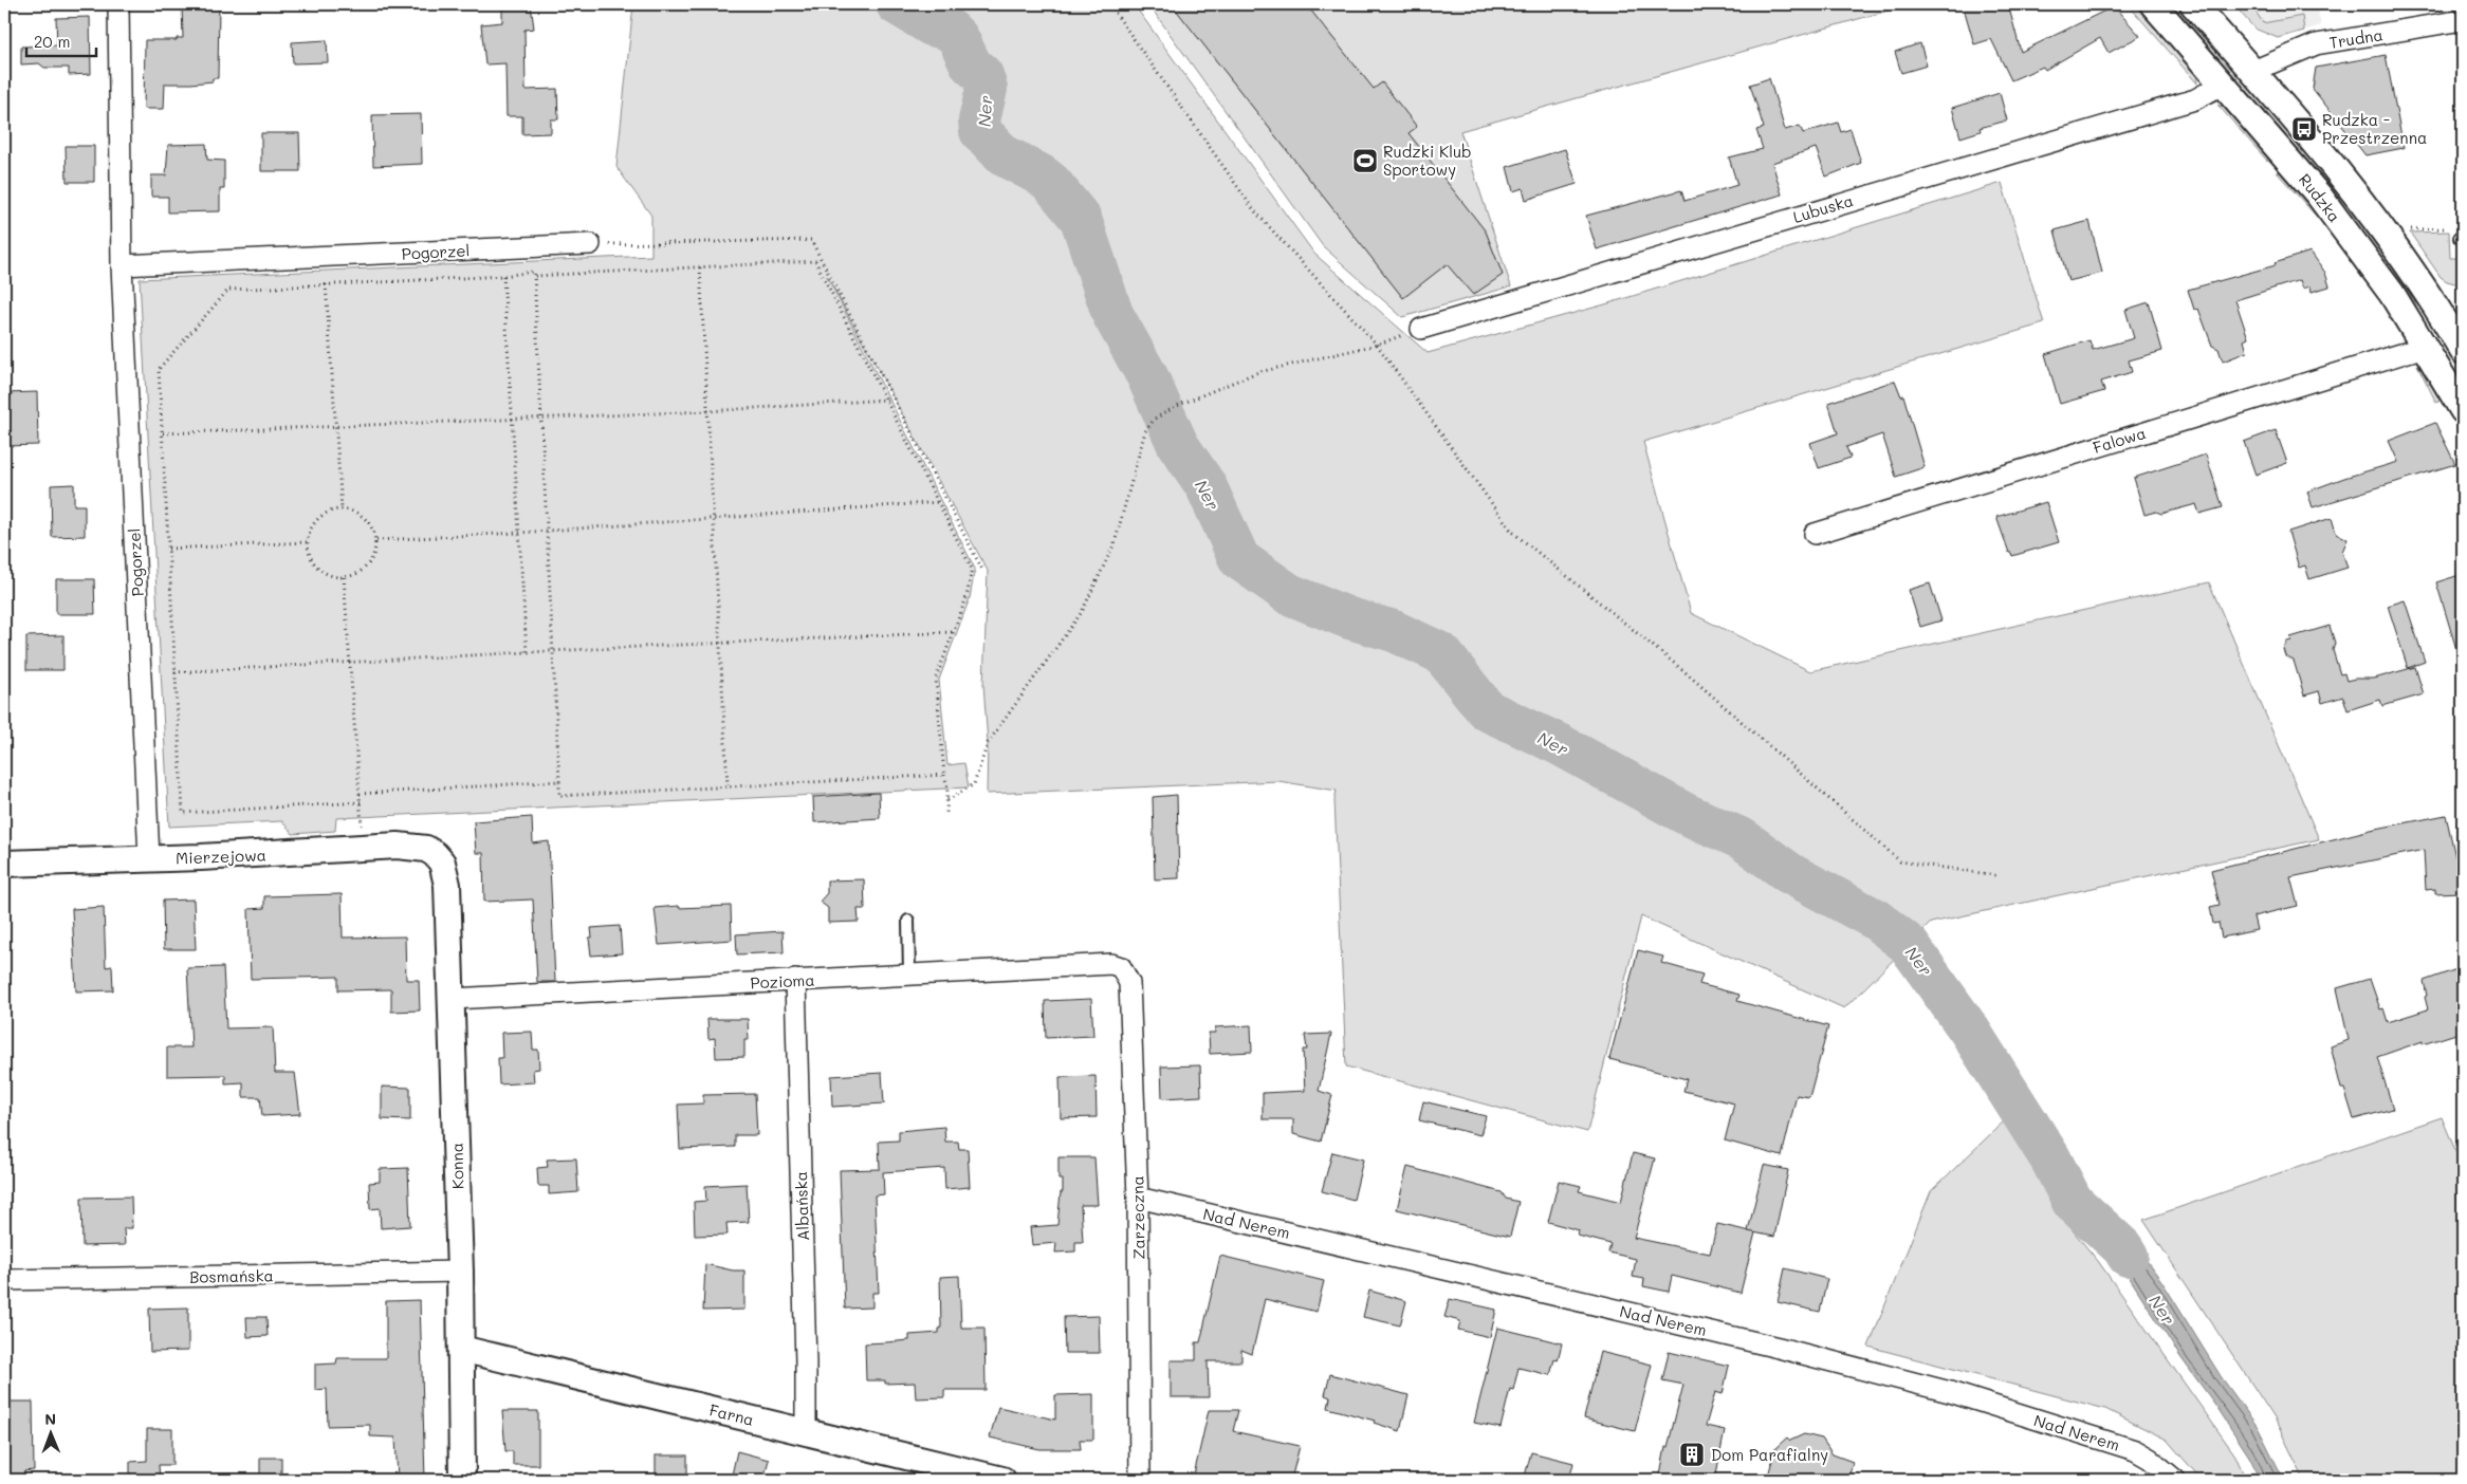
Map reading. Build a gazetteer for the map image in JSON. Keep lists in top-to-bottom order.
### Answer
{
  "streets": {
    "street": [
      "Trudna",
      "Rudzka",
      "Lubuska",
      "Pogorzel",
      "Falowa",
      "Mierzejowa",
      "Pozioma",
      "Konna",
      "Albańska",
      "Zarzeczna",
      "Nad Nerem",
      "Bosmańska",
      "Farna"
    ]
  },
  "crossings": [
    ["Trudna", "Rudzka"],
    ["Rudzka", "Lubuska"],
    ["Rudzka", "Falowa"],
    ["Pogorzel", "Mierzejowa"],
    ["Mierzejowa", "Konna"],
    ["Pozioma", "Konna"],
    ["Pozioma", "Albańska"],
    ["Pozioma", "Zarzeczna"],
    ["Konna", "Bosmańska"],
    ["Konna", "Farna"],
    ["Albańska", "Farna"],
    ["Zarzeczna", "Nad Nerem"]
  ],
  "water": ["Ner"],
  "places": {
    "bus stop": ["Rudzka - Przestrzenna"],
    "sports": ["Rudzki Klub Sportowy"],
    "building": ["Dom Parafialny"]
  },
  "scale_bar": "20 m",
  "north": "top"
}
